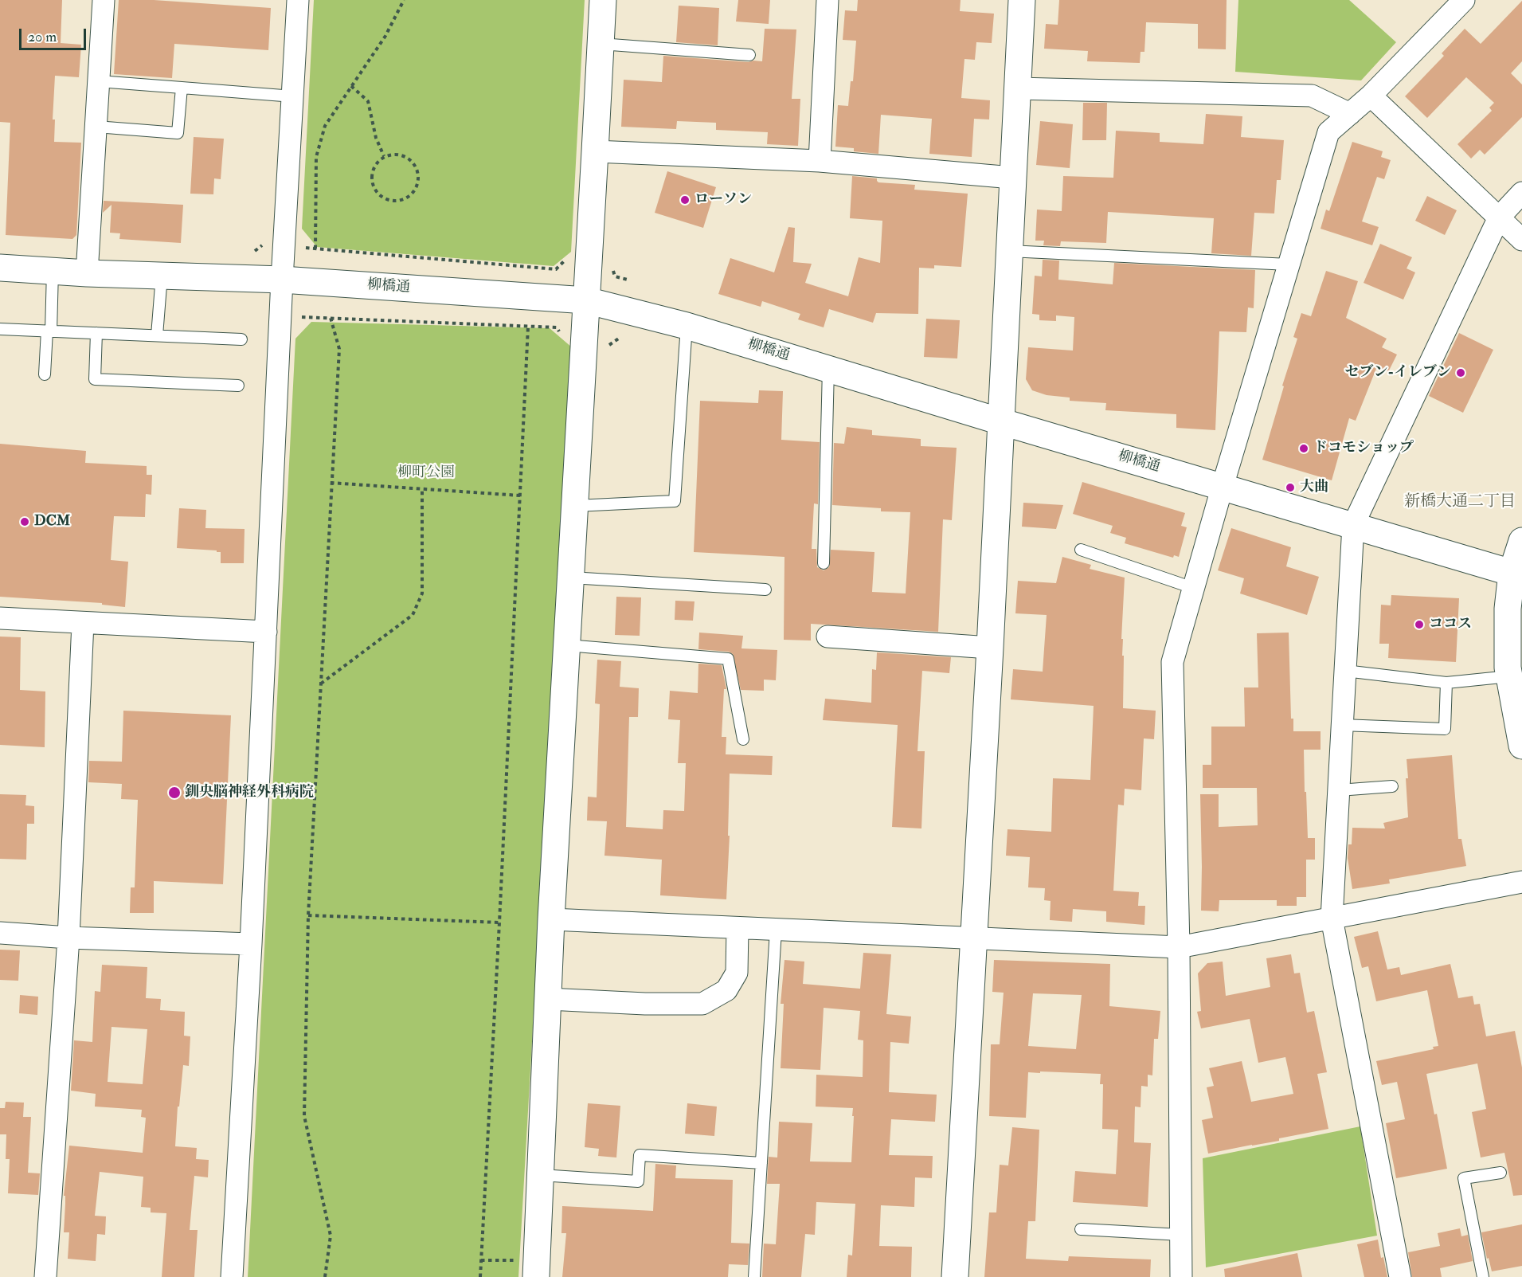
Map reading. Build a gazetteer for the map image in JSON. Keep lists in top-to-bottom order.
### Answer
{
  "streets": {
    "street": ["柳橋通"]
  },
  "districts": ["新橋大通二丁目"],
  "parks": ["柳町公園"],
  "places": [
    "ローソン",
    "セブン-イレブン",
    "ドコモショップ",
    "大曲",
    "DCM",
    "ココス",
    "釧央脳神経外科病院"
  ],
  "scale_bar": "20 m"
}
